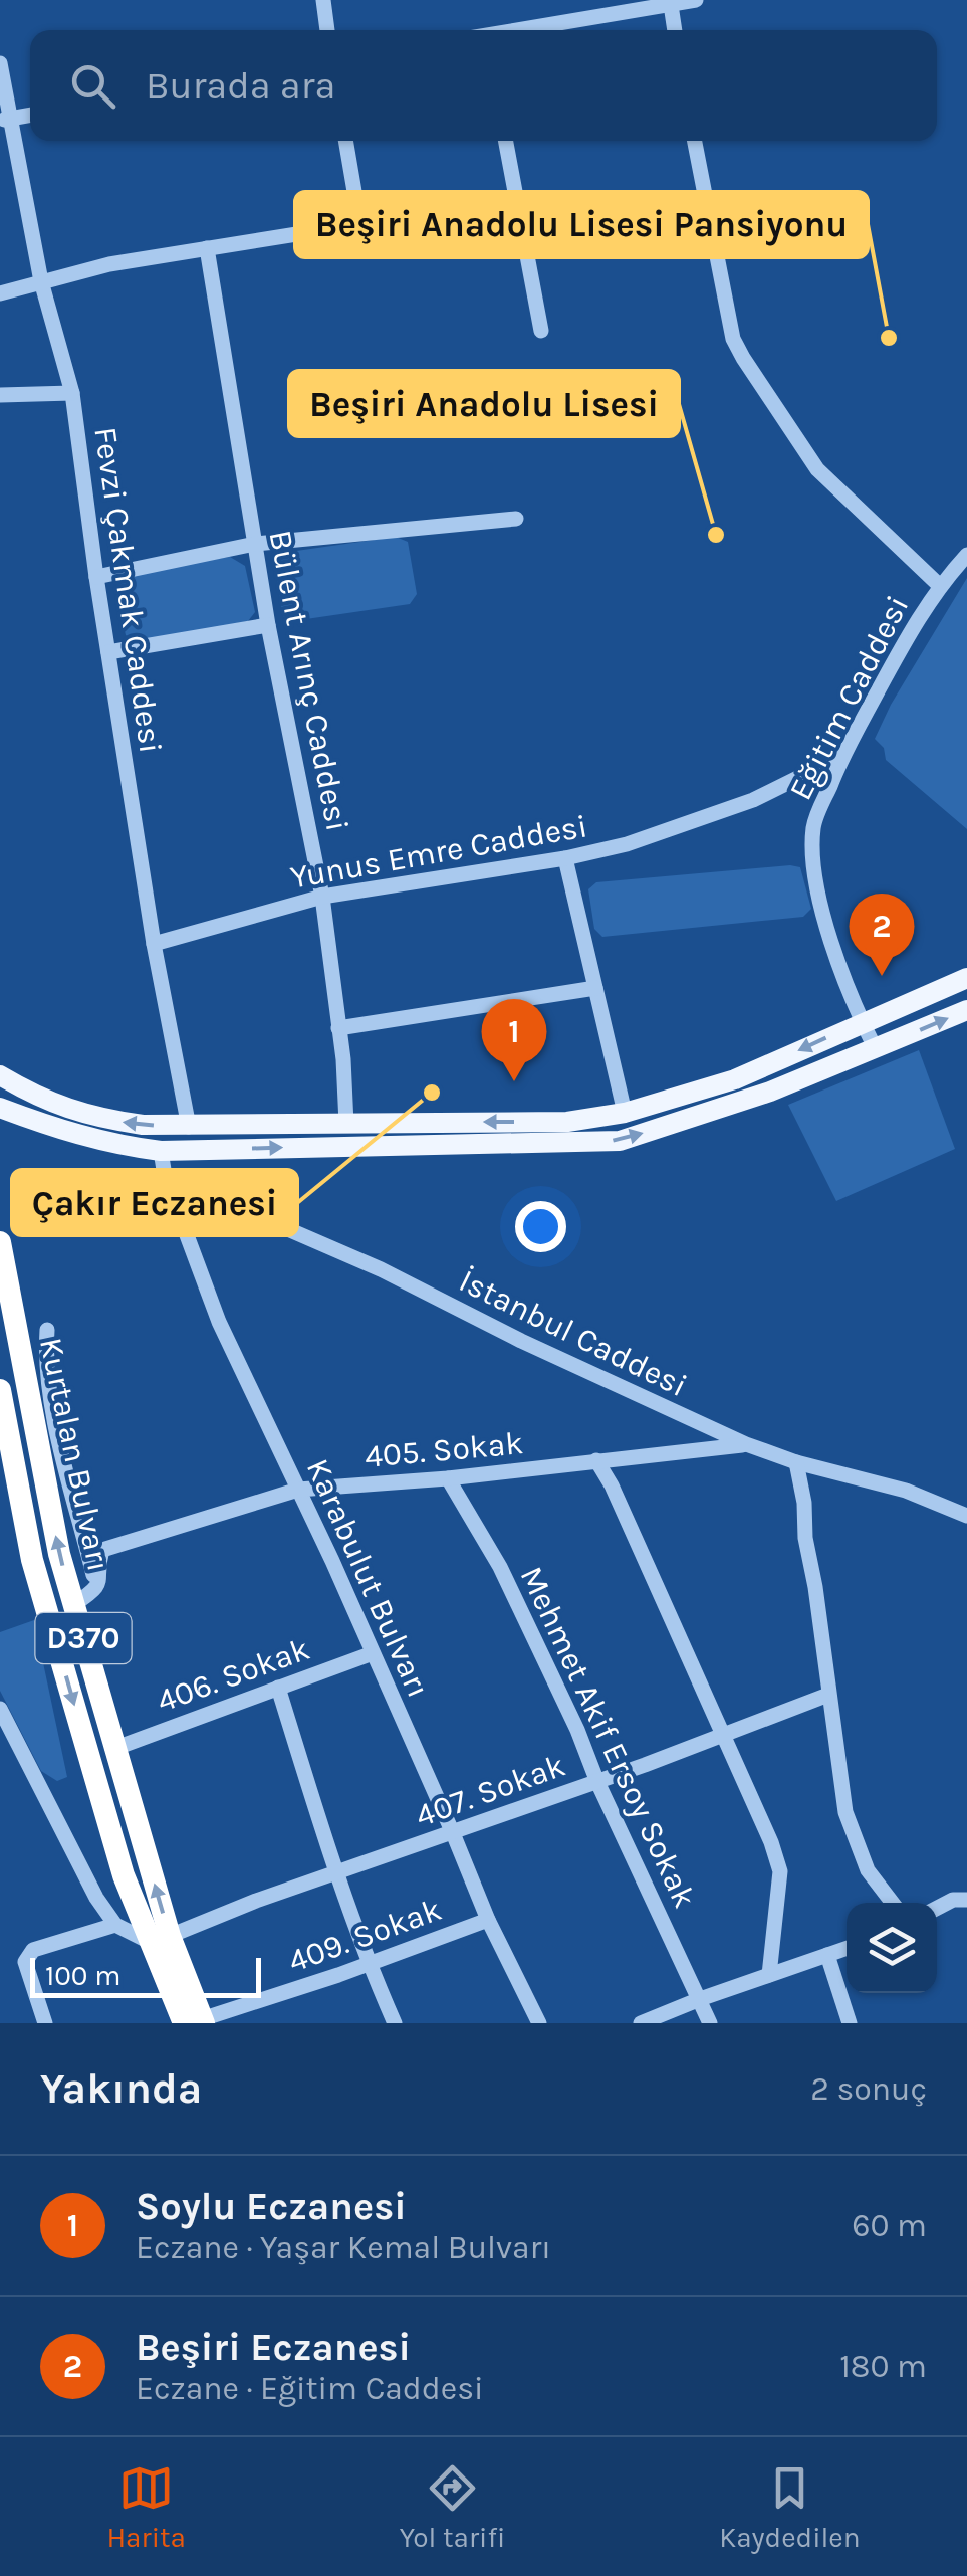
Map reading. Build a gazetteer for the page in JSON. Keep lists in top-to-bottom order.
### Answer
{
  "streets": {
    "highway": ["Kurtalan Bulvarı", "D370"],
    "street": [
      "Fevzi Çakmak Caddesi",
      "Bülent Arınç Caddesi",
      "Eğitim Caddesi",
      "Yunus Emre Caddesi",
      "İstanbul Caddesi",
      "405. Sokak",
      "Karabulut Bulvarı",
      "406. Sokak",
      "Mehmet Akif Ersoy Sokak",
      "407. Sokak",
      "409. Sokak"
    ]
  },
  "crossings": [
    ["Fevzi Çakmak Caddesi", "Yunus Emre Caddesi"],
    ["Bülent Arınç Caddesi", "Yunus Emre Caddesi"],
    ["Eğitim Caddesi", "Yunus Emre Caddesi"],
    ["İstanbul Caddesi", "405. Sokak"],
    ["İstanbul Caddesi", "Karabulut Bulvarı"],
    ["405. Sokak", "Karabulut Bulvarı"],
    ["405. Sokak", "Mehmet Akif Ersoy Sokak"],
    ["Kurtalan Bulvarı", "406. Sokak"],
    ["Kurtalan Bulvarı", "407. Sokak"],
    ["Kurtalan Bulvarı", "409. Sokak"],
    ["Karabulut Bulvarı", "406. Sokak"],
    ["Karabulut Bulvarı", "407. Sokak"],
    ["Karabulut Bulvarı", "409. Sokak"],
    ["Mehmet Akif Ersoy Sokak", "407. Sokak"]
  ],
  "places": ["Beşiri Anadolu Lisesi Pansiyonu", "Beşiri Anadolu Lisesi", "Çakır Eczanesi"],
  "scale_bar": "100 m",
  "page": {
    "search": "Burada ara",
    "pins": ["2", "1"],
    "scale": "100 m",
    "heading": ["Yakında", "2 sonuç"],
    "list": [
      {
        "mark": "1",
        "name": "Soylu Eczanesi",
        "note": "Eczane · Yaşar Kemal Bulvarı",
        "value": "60 m"
      },
      {
        "mark": "2",
        "name": "Beşiri Eczanesi",
        "note": "Eczane · Eğitim Caddesi",
        "value": "180 m"
      }
    ],
    "nav": ["Harita", "Yol tarifi", "Kaydedilen"]
  }
}
